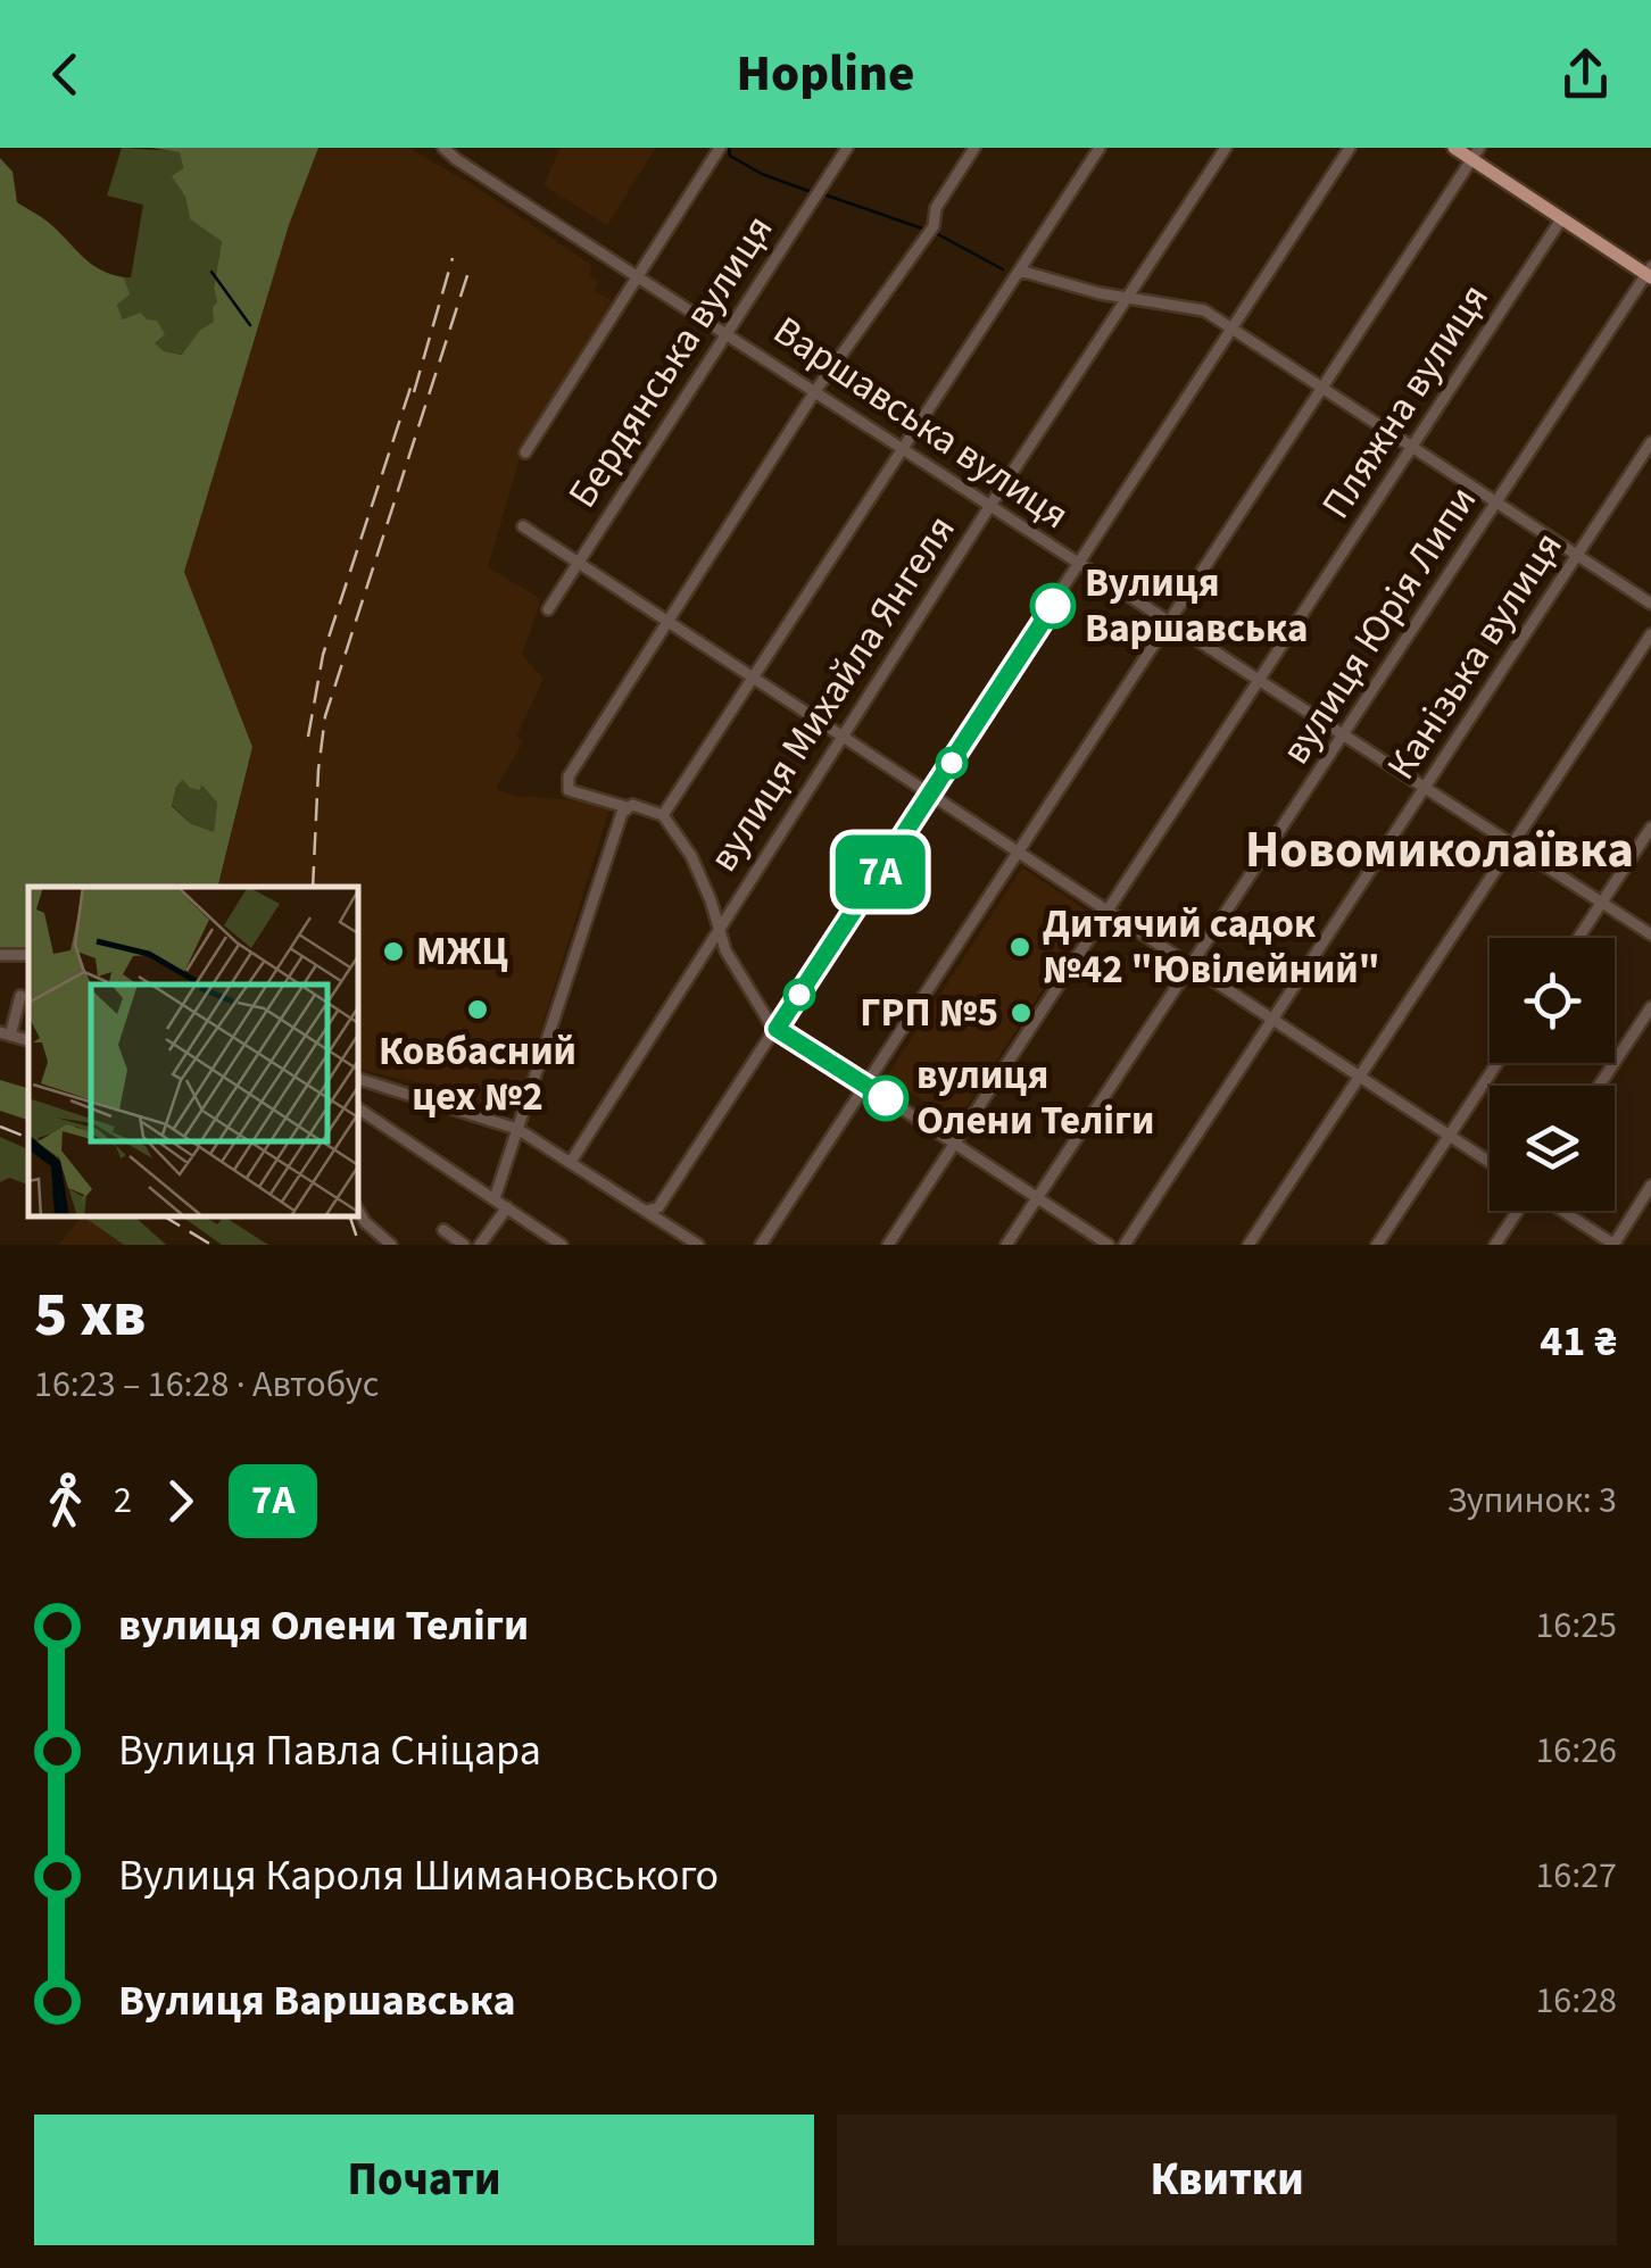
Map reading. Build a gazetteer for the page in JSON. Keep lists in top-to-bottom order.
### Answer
{
  "streets": {
    "street": [
      "Бердянська вулиця",
      "Пляжна вулиця",
      "Варшавська вулиця",
      "вулиця Юрія Липи",
      "Канізька вулиця",
      "вулиця Михайла Янгеля"
    ]
  },
  "crossings": [
    ["Бердянська вулиця", "Варшавська вулиця"],
    ["Пляжна вулиця", "Варшавська вулиця"],
    ["Варшавська вулиця", "вулиця Юрія Липи"],
    ["Варшавська вулиця", "Канізька вулиця"],
    ["Варшавська вулиця", "вулиця Михайла Янгеля"]
  ],
  "districts": ["Новомиколаївка"],
  "places": [
    "Вулиця Варшавська",
    "Дитячий садок №42 \"Ювілейний\"",
    "МЖЦ",
    "Ковбасний цех №2",
    "ГРП №5",
    "вулиця Олени Теліги"
  ],
  "lines": ["bus line 7А"],
  "page": {
    "header": "Hopline",
    "on_map": "7А",
    "heading": ["5 хв", "16:23 – 16:28 · Автобус", "41 ₴"],
    "legs": ["2", "7А", "Зупинок: 3"],
    "list": [
      {
        "name": "вулиця Олени Теліги",
        "value": "16:25"
      },
      {
        "name": "Вулиця Павла Сніцара",
        "value": "16:26"
      },
      {
        "name": "Вулиця Кароля Шимановського",
        "value": "16:27"
      },
      {
        "name": "Вулиця Варшавська",
        "value": "16:28"
      }
    ],
    "buttons": ["Почати", "Квитки"]
  }
}
